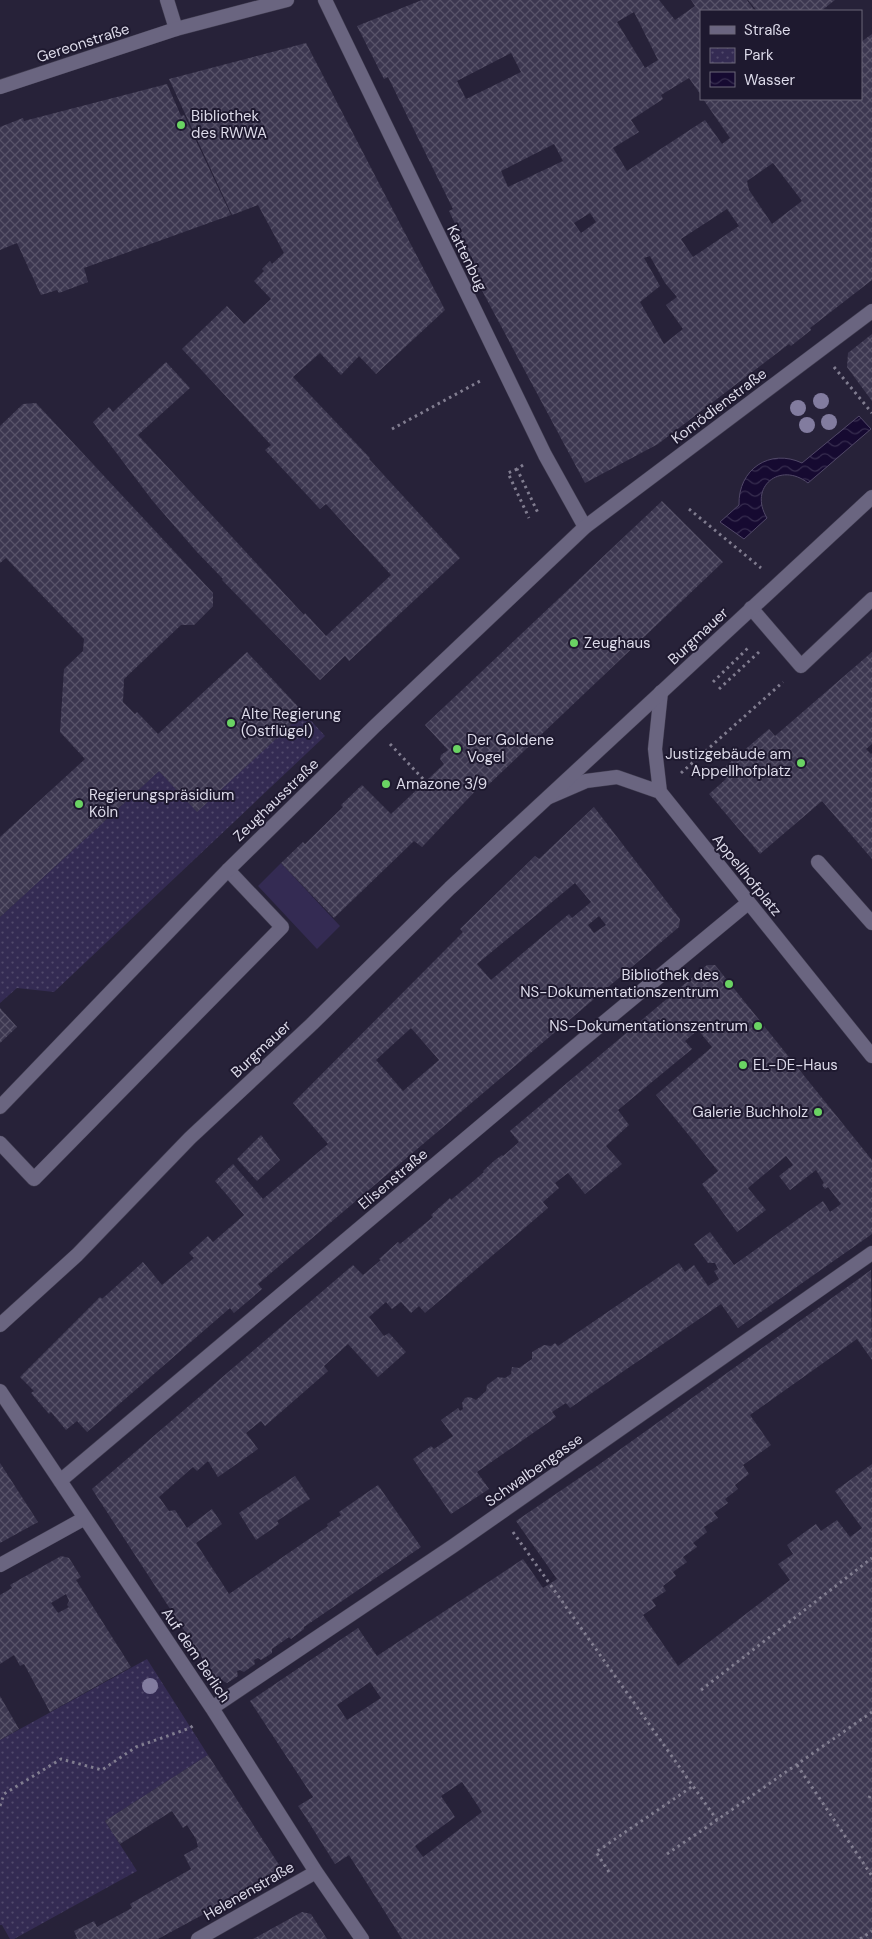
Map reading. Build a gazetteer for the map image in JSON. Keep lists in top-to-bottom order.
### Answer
{
  "streets": {
    "street": [
      "Gereonstraße",
      "Kattenbug",
      "Komödienstraße",
      "Burgmauer",
      "Zeughausstraße",
      "Appellhofplatz",
      "Elisenstraße",
      "Schwalbengasse",
      "Auf dem Berlich",
      "Helenenstraße"
    ]
  },
  "crossings": [
    ["Kattenbug", "Komödienstraße"],
    ["Kattenbug", "Zeughausstraße"],
    ["Komödienstraße", "Zeughausstraße"],
    ["Burgmauer", "Appellhofplatz"],
    ["Appellhofplatz", "Elisenstraße"],
    ["Elisenstraße", "Auf dem Berlich"],
    ["Schwalbengasse", "Auf dem Berlich"],
    ["Auf dem Berlich", "Helenenstraße"]
  ],
  "places": [
    "Bibliothek des RWWA",
    "Zeughaus",
    "Alte Regierung (Ostflügel)",
    "Der Goldene Vogel",
    "Justizgebäude am Appellhofplatz",
    "Amazone 3/9",
    "Regierungspräsidium Köln",
    "Bibliothek des NS-Dokumentationszentrum",
    "NS-Dokumentationszentrum",
    "EL-DE-Haus",
    "Galerie Buchholz"
  ],
  "legend": ["Straße", "Park", "Wasser"]
}
